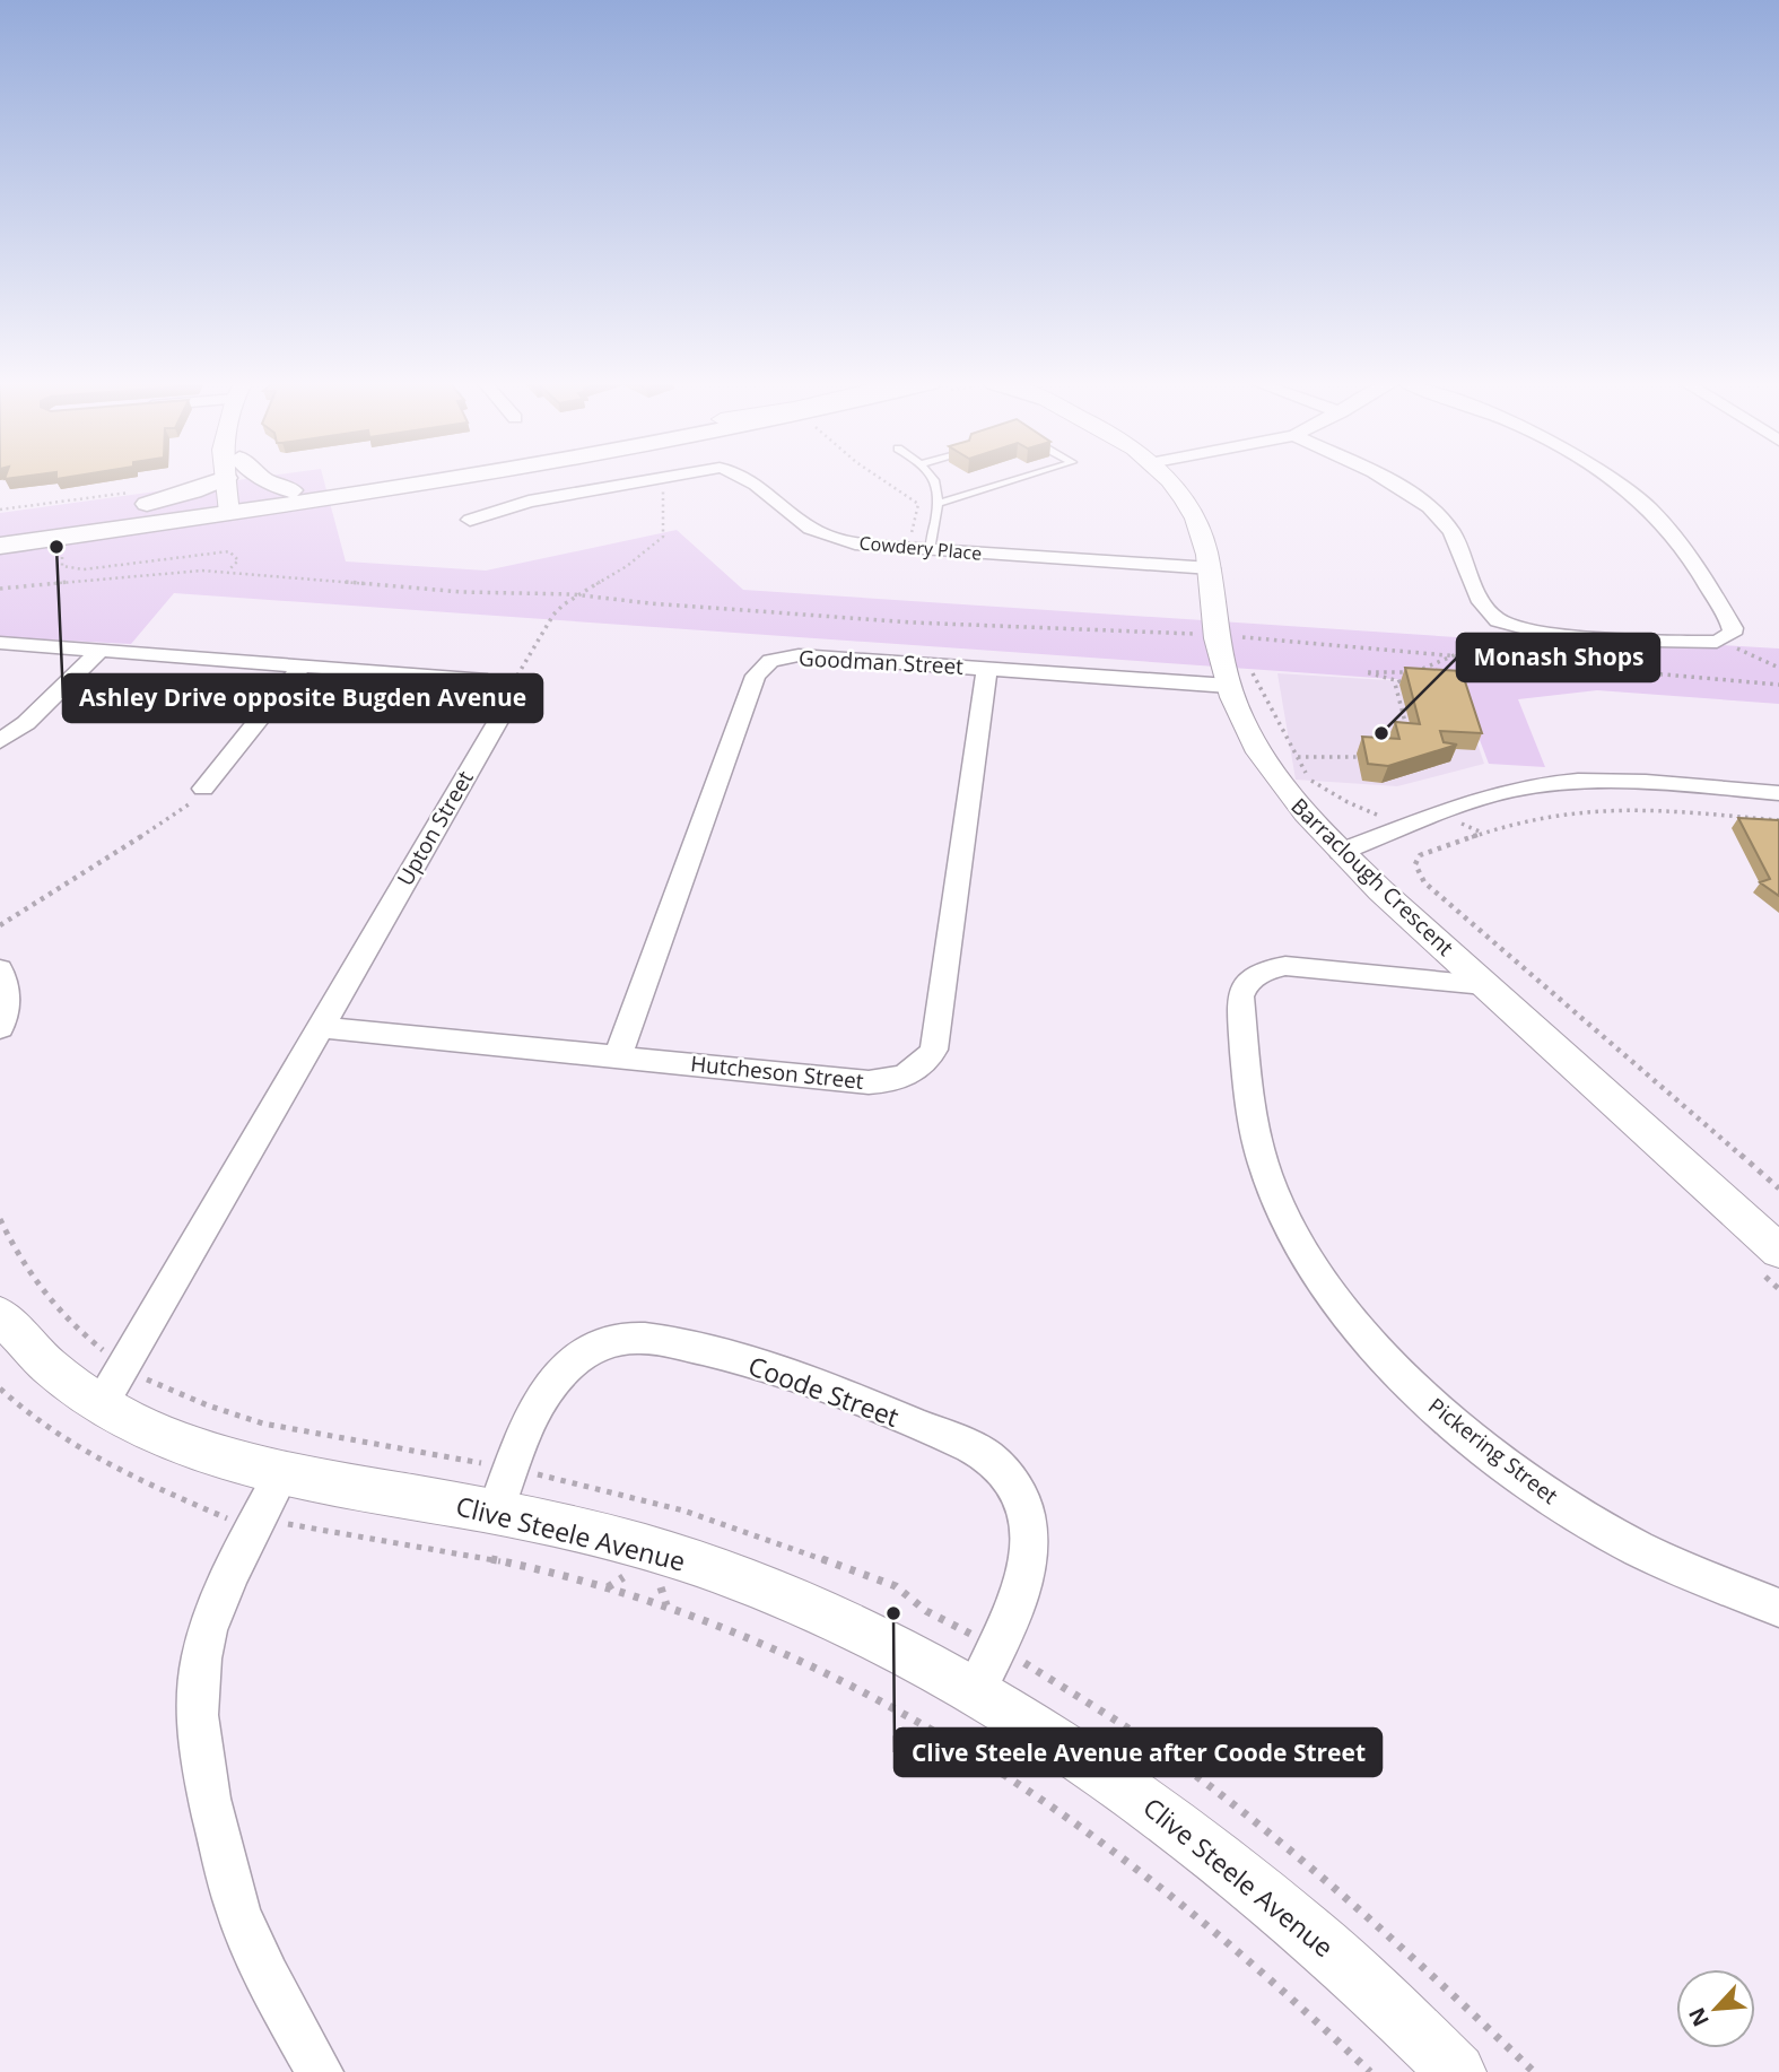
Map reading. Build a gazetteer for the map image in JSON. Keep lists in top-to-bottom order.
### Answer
{
  "streets": {
    "street": [
      "Cowdery Place",
      "Goodman Street",
      "Upton Street",
      "Barraclough Crescent",
      "Hutcheson Street",
      "Coode Street",
      "Pickering Street",
      "Clive Steele Avenue"
    ]
  },
  "crossings": [
    ["Cowdery Place", "Barraclough Crescent"],
    ["Goodman Street", "Barraclough Crescent"],
    ["Goodman Street", "Hutcheson Street"],
    ["Upton Street", "Hutcheson Street"],
    ["Upton Street", "Clive Steele Avenue"],
    ["Barraclough Crescent", "Pickering Street"],
    ["Coode Street", "Clive Steele Avenue"]
  ],
  "places": ["Ashley Drive opposite Bugden Avenue", "Monash Shops", "Clive Steele Avenue after Coode Street"],
  "north": "bottom left"
}
